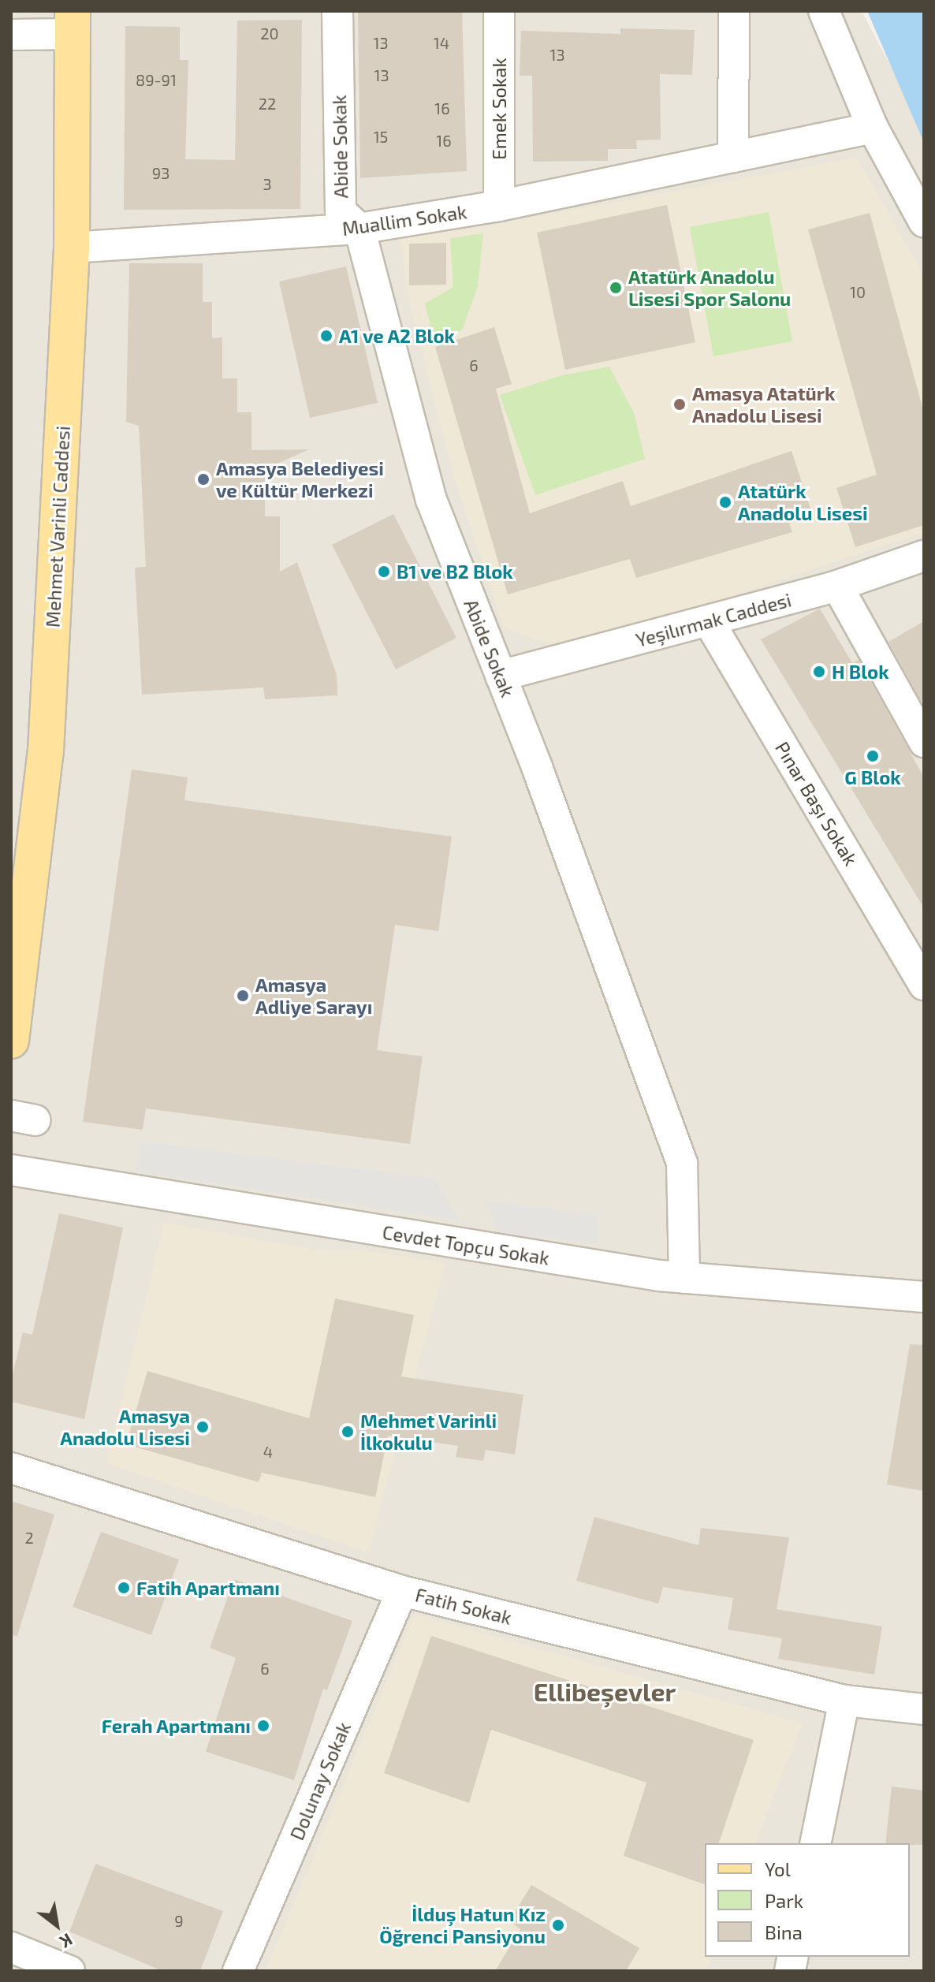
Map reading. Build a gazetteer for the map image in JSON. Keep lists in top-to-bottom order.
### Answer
{
  "streets": {
    "main road": ["Mehmet Varinli Caddesi"],
    "street": [
      "Emek Sokak",
      "Abide Sokak",
      "Muallim Sokak",
      "Yeşilırmak Caddesi",
      "Pınar Başı Sokak",
      "Cevdet Topçu Sokak",
      "Fatih Sokak",
      "Dolunay Sokak"
    ]
  },
  "crossings": [
    ["Emek Sokak", "Muallim Sokak"],
    ["Abide Sokak", "Muallim Sokak"],
    ["Abide Sokak", "Yeşilırmak Caddesi"],
    ["Abide Sokak", "Cevdet Topçu Sokak"],
    ["Muallim Sokak", "Mehmet Varinli Caddesi"],
    ["Yeşilırmak Caddesi", "Pınar Başı Sokak"],
    ["Fatih Sokak", "Dolunay Sokak"]
  ],
  "districts": ["Ellibeşevler"],
  "places": [
    "Atatürk Anadolu Lisesi Spor Salonu",
    "A1 ve A2 Blok",
    "Amasya Atatürk Anadolu Lisesi",
    "Amasya Belediyesi ve Kültür Merkezi",
    "Atatürk Anadolu Lisesi",
    "B1 ve B2 Blok",
    "H Blok",
    "G Blok",
    "Amasya Adliye Sarayı",
    "Amasya Anadolu Lisesi",
    "Mehmet Varinli İlkokulu",
    "Fatih Apartmanı",
    "Ferah Apartmanı",
    "İlduş Hatun Kız Öğrenci Pansiyonu"
  ],
  "house_numbers": [
    "20",
    "13",
    "14",
    "13",
    "13",
    "89-91",
    "22",
    "16",
    "15",
    "16",
    "93",
    "3",
    "10",
    "6",
    "4",
    "2",
    "6",
    "9"
  ],
  "legend": ["Yol", "Park", "Bina"],
  "north": "bottom right"
}
